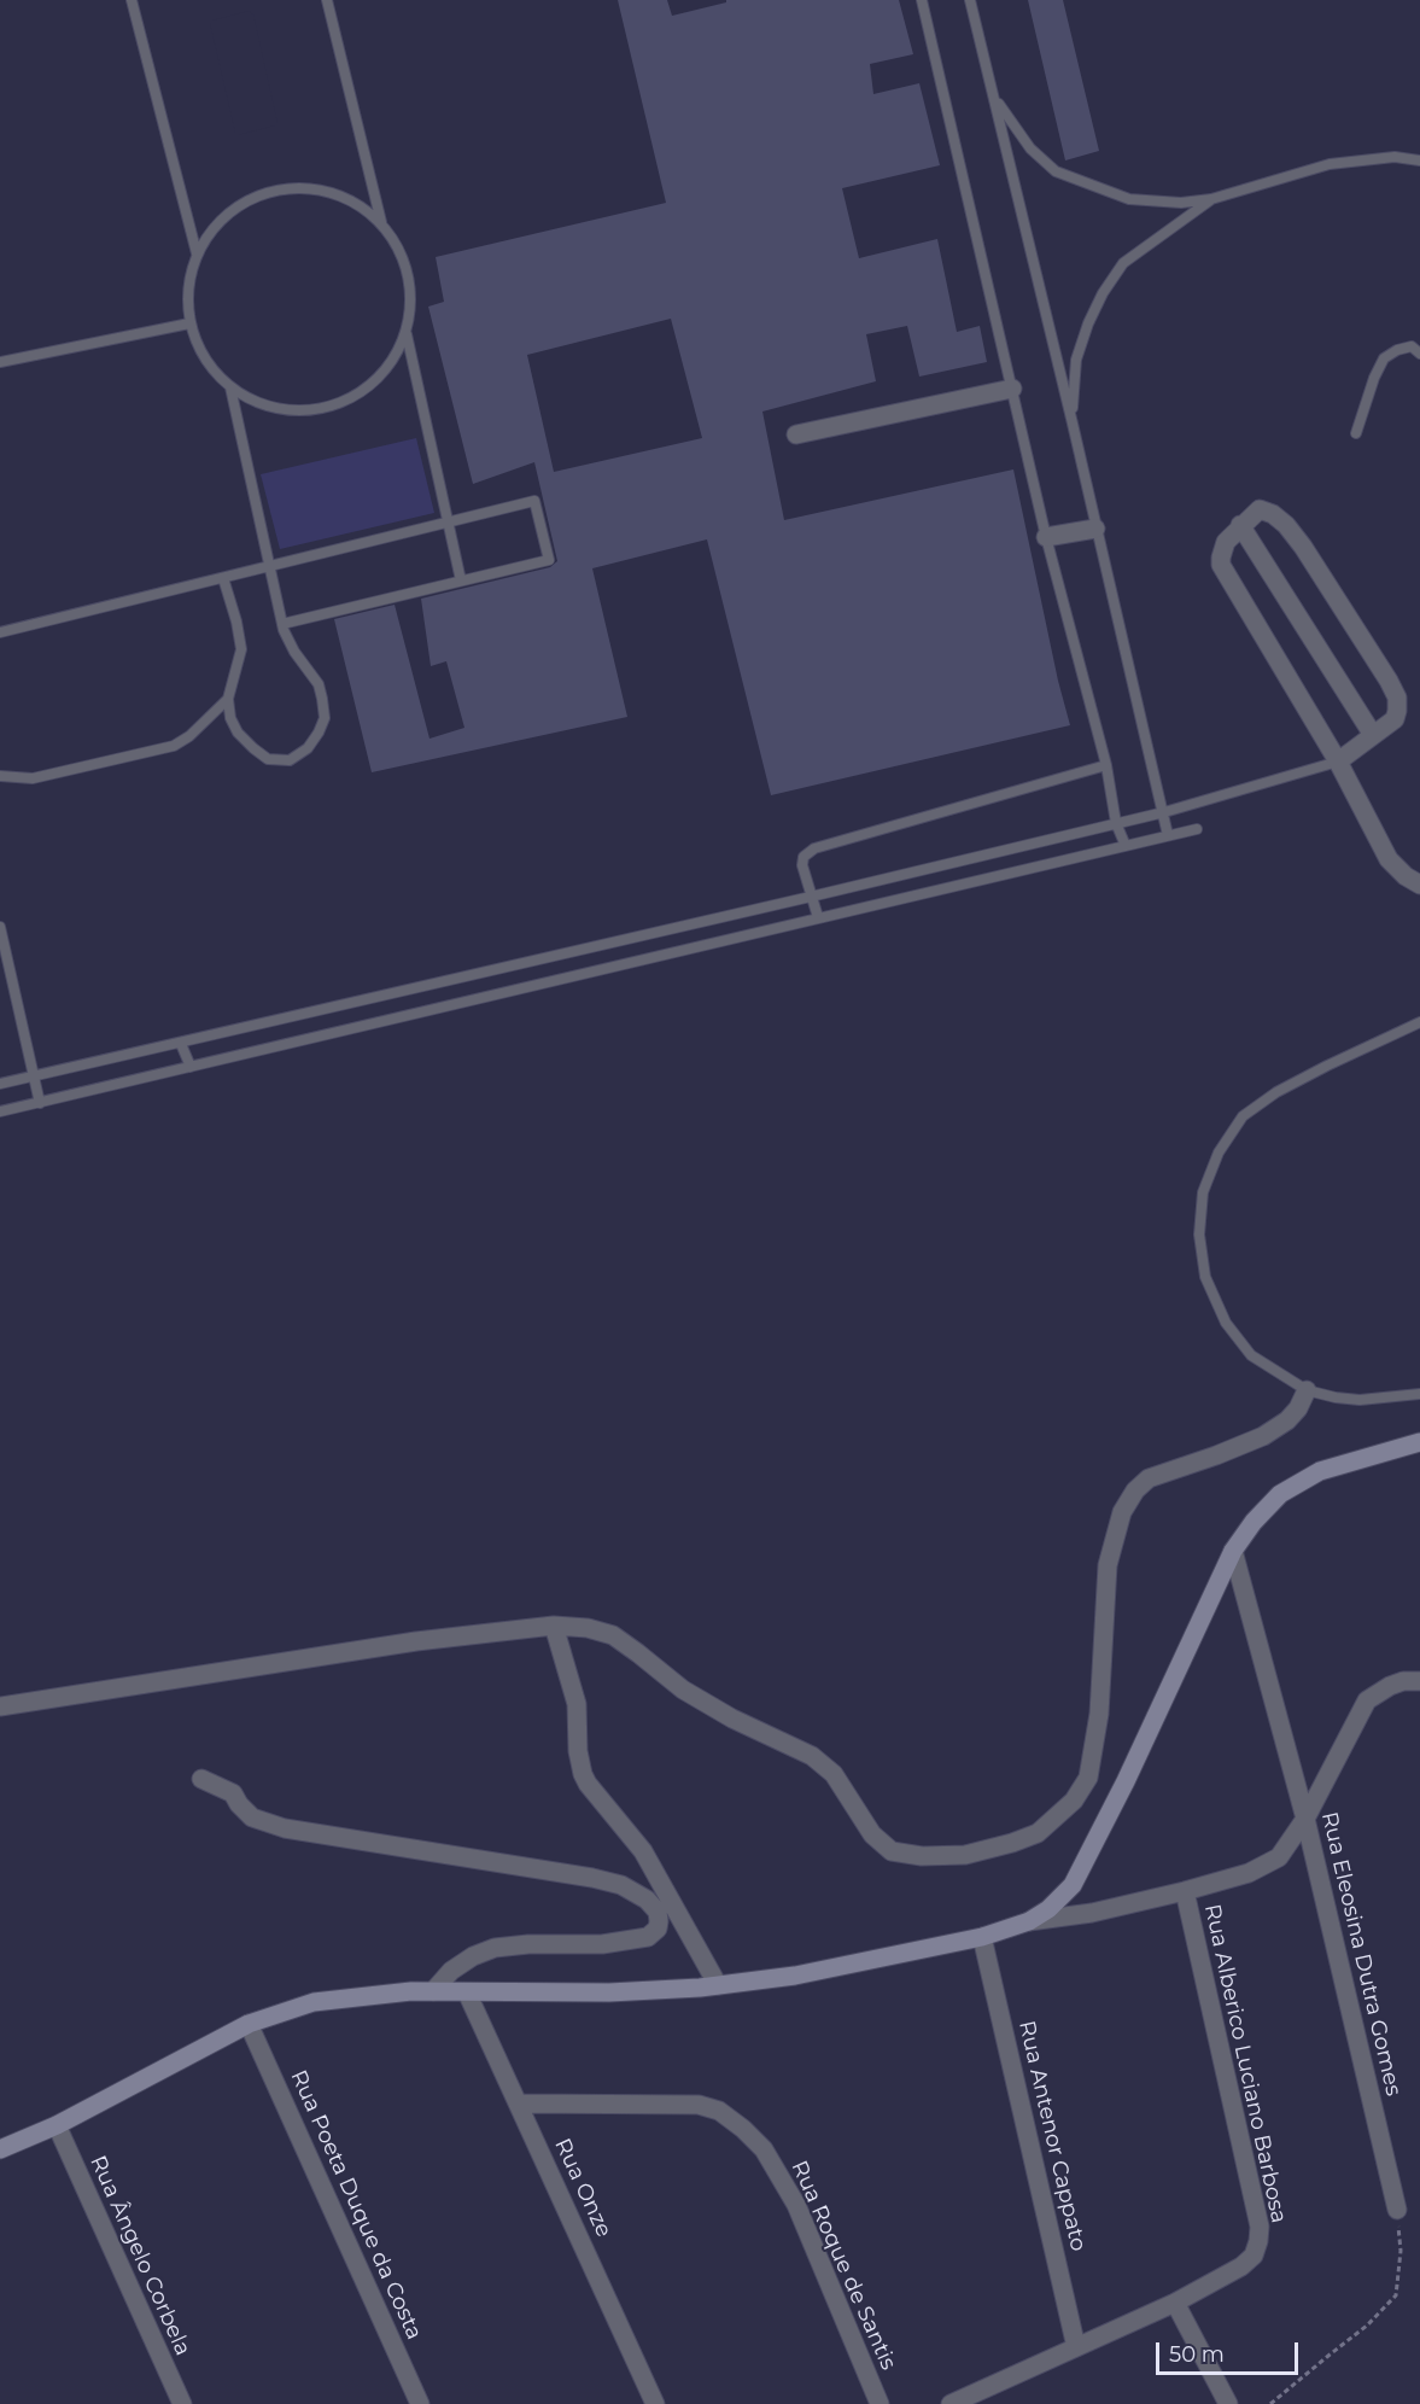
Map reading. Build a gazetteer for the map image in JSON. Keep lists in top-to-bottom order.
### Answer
{
  "streets": {
    "street": [
      "Rua Eleosina Dutra Gomes",
      "Rua Alberico Luciano Barbosa",
      "Rua Antenor Cappato",
      "Rua Onze",
      "Rua Poeta Duque da Costa",
      "Rua Ângelo Corbela",
      "Rua Roque de Santis"
    ]
  },
  "crossings": [
    ["Rua Alberico Luciano Barbosa", "Rua Antenor Cappato"],
    ["Rua Onze", "Rua Roque de Santis"]
  ],
  "scale_bar": "50 m"
}
